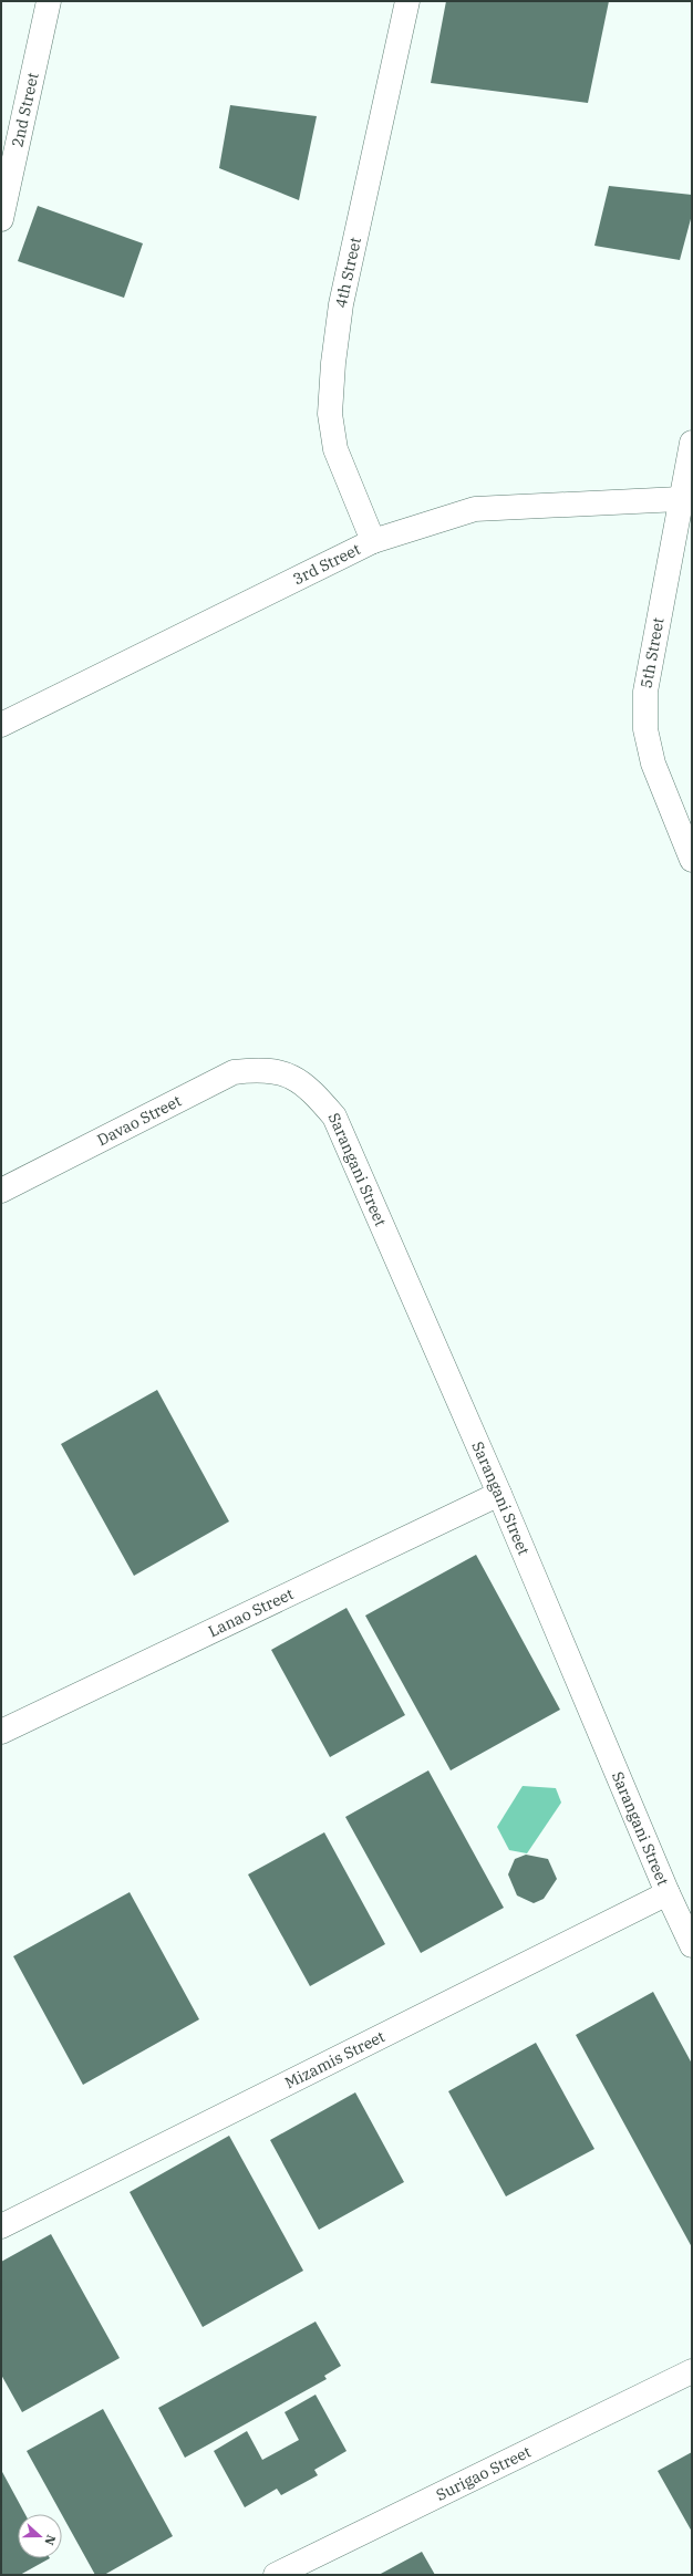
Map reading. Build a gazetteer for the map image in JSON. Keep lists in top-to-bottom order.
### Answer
{
  "streets": {
    "street": [
      "2nd Street",
      "4th Street",
      "3rd Street",
      "5th Street",
      "Davao Street",
      "Sarangani Street",
      "Lanao Street",
      "Mizamis Street",
      "Surigao Street"
    ]
  },
  "crossings": [
    ["4th Street", "3rd Street"],
    ["3rd Street", "5th Street"],
    ["Davao Street", "Sarangani Street"],
    ["Sarangani Street", "Lanao Street"],
    ["Sarangani Street", "Mizamis Street"]
  ],
  "north": "right"
}
